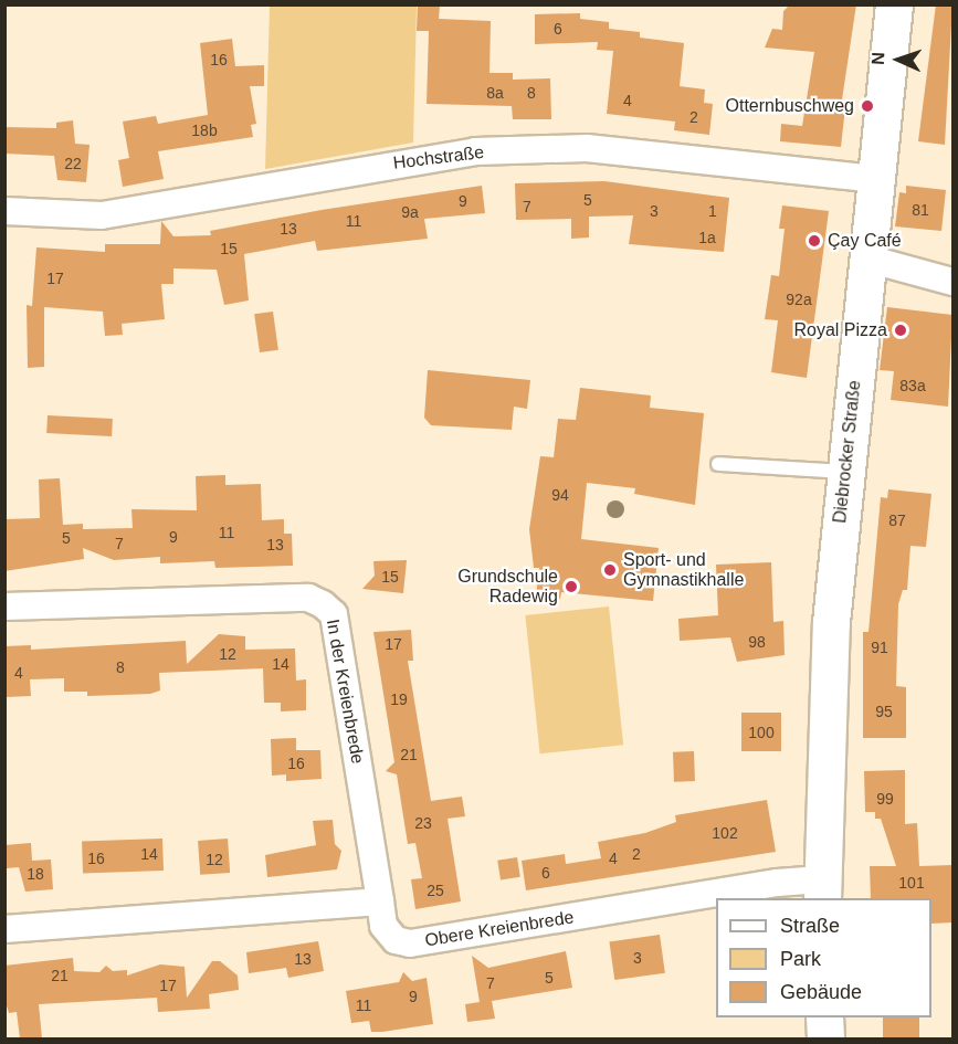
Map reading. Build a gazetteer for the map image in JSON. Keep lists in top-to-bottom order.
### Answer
{
  "streets": {
    "main road": ["Diebrocker Straße"],
    "street": ["Hochstraße", "In der Kreienbrede", "Obere Kreienbrede"]
  },
  "crossings": [
    ["Hochstraße", "Diebrocker Straße"],
    ["Diebrocker Straße", "Obere Kreienbrede"],
    ["In der Kreienbrede", "Obere Kreienbrede"]
  ],
  "places": [
    "Otternbuschweg",
    "Çay Café",
    "Royal Pizza",
    "Sport- und Gymnastikhalle",
    "Grundschule Radewig"
  ],
  "house_numbers": [
    "6",
    "16",
    "8a",
    "8",
    "4",
    "2",
    "18b",
    "22",
    "5",
    "9",
    "7",
    "81",
    "3",
    "1",
    "9a",
    "11",
    "13",
    "1a",
    "15",
    "17",
    "92a",
    "83a",
    "94",
    "87",
    "11",
    "9",
    "5",
    "7",
    "13",
    "15",
    "98",
    "17",
    "91",
    "12",
    "14",
    "8",
    "4",
    "19",
    "95",
    "100",
    "21",
    "16",
    "99",
    "23",
    "102",
    "14",
    "2",
    "16",
    "4",
    "12",
    "6",
    "18",
    "101",
    "25",
    "3",
    "13",
    "21",
    "5",
    "7",
    "17",
    "9",
    "11"
  ],
  "legend": ["Straße", "Park", "Gebäude"],
  "north": "left"
}
